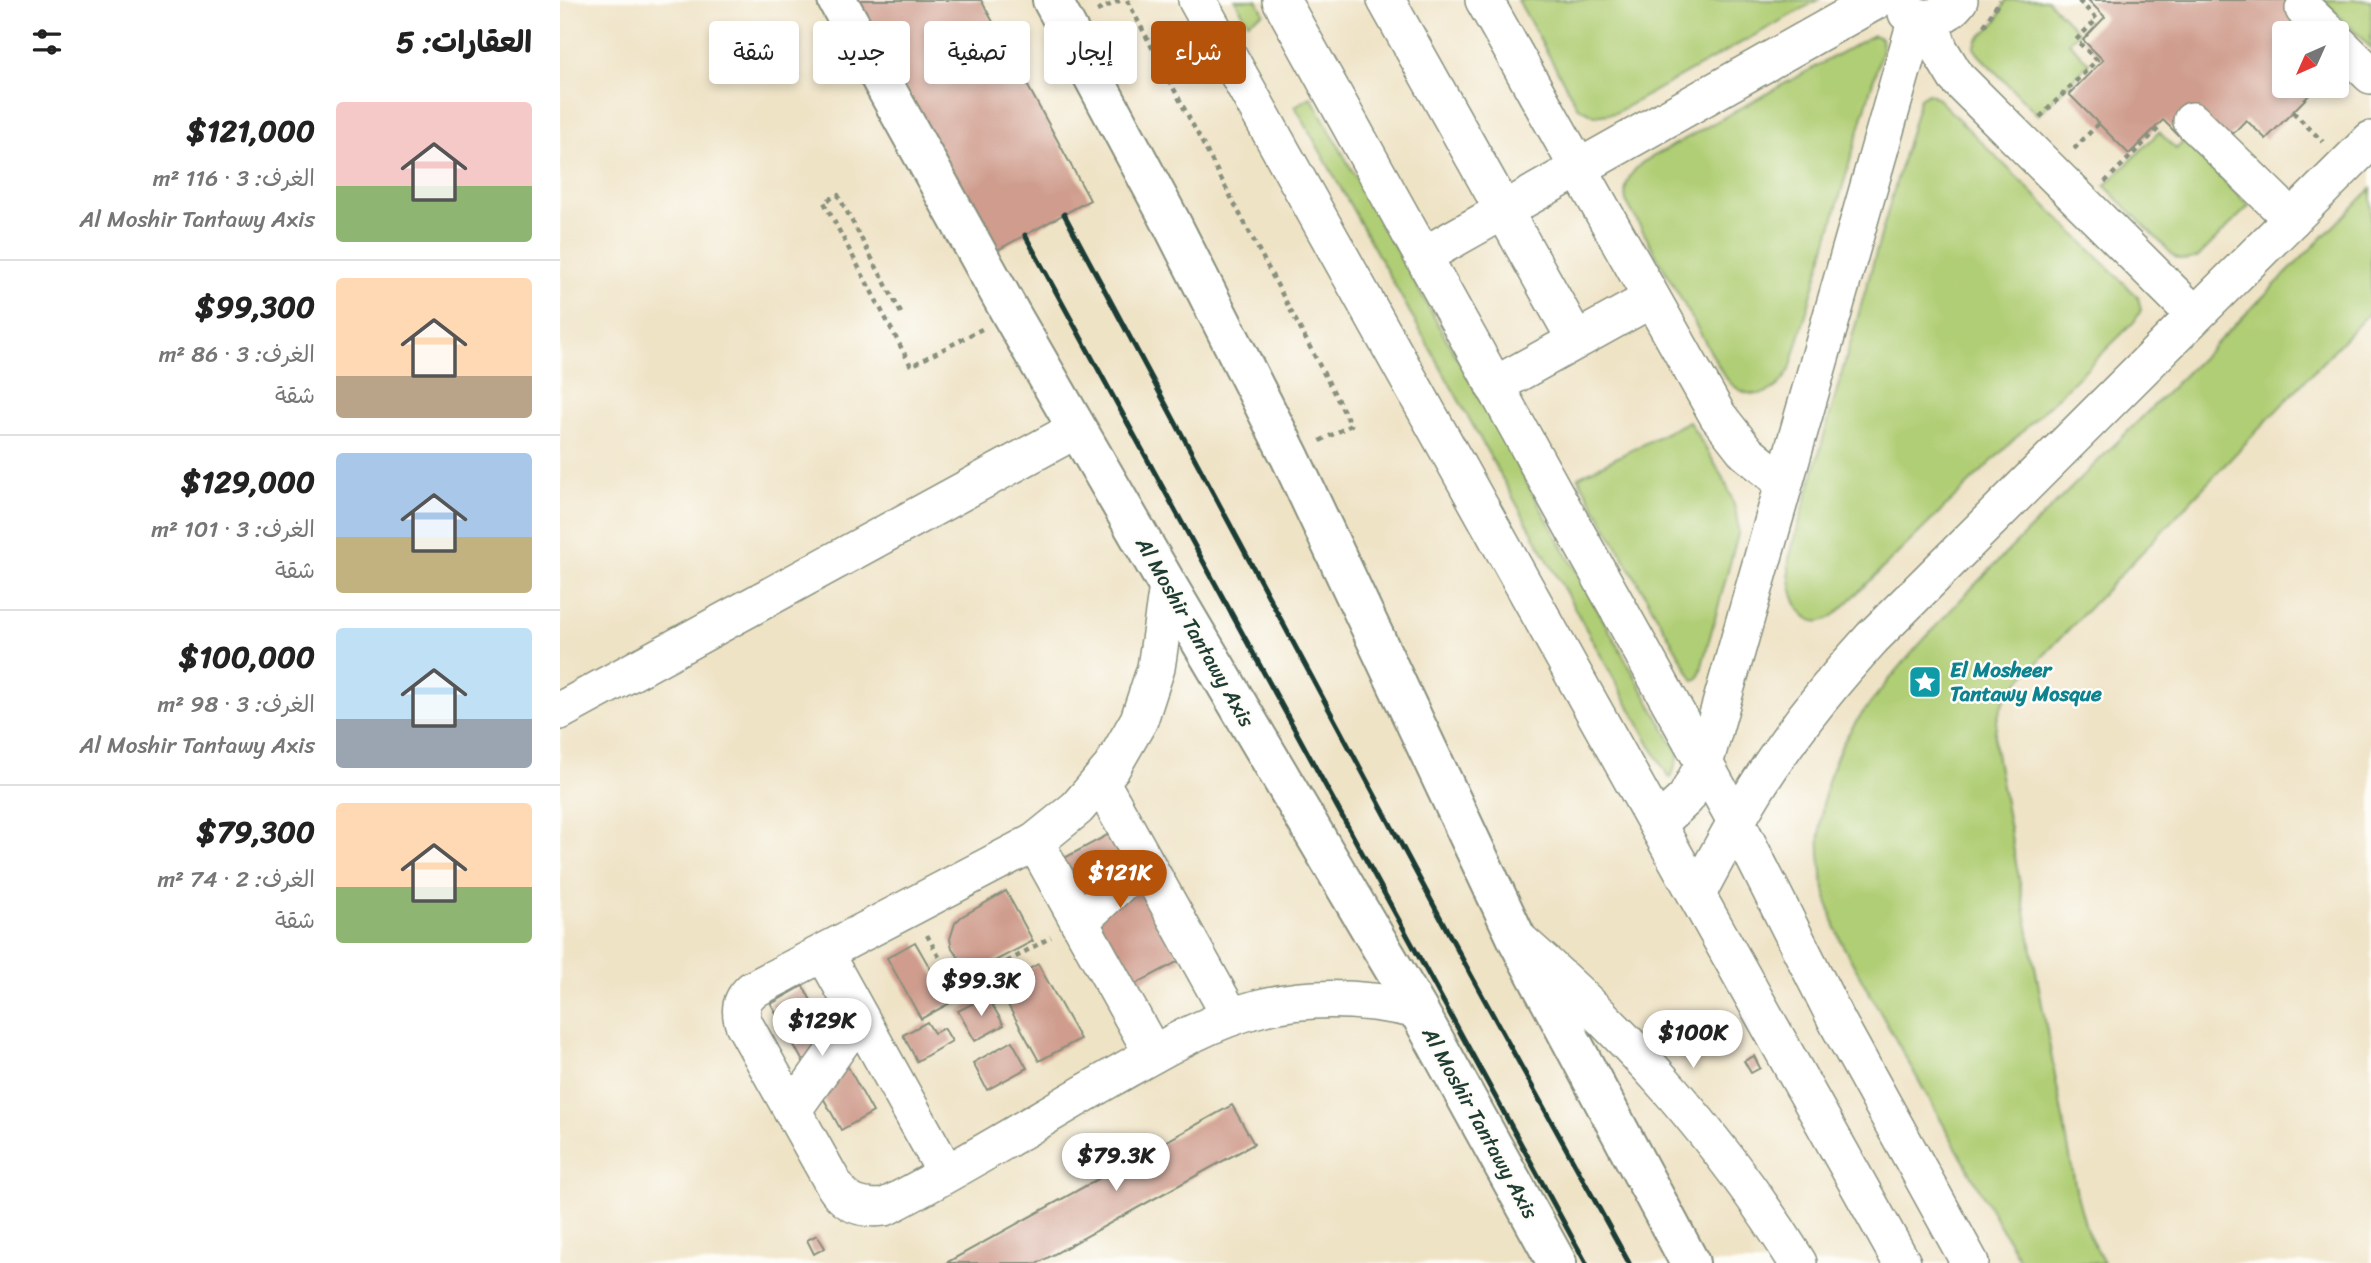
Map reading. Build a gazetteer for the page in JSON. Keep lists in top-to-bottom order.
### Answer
{
  "streets": {
    "highway": ["Al Moshir Tantawy Axis"]
  },
  "places": {
    "place": ["El Mosheer Tantawy Mosque"]
  },
  "north": "bottom left",
  "page": {
    "heading": "العقارات: 5",
    "chip": [
      "شراء",
      "إيجار",
      "تصفية",
      "جديد",
      "شقة"
    ],
    "list": [
      {
        "name": "$121,000",
        "note": "الغرف: 3 · 116 m² · Al Moshir Tantawy Axis"
      },
      {
        "name": "$99,300",
        "note": "الغرف: 3 · 86 m² · شقة"
      },
      {
        "name": "$129,000",
        "note": "الغرف: 3 · 101 m² · شقة"
      },
      {
        "name": "$100,000",
        "note": "الغرف: 3 · 98 m² · Al Moshir Tantawy Axis"
      },
      {
        "name": "$79,300",
        "note": "الغرف: 2 · 74 m² · شقة"
      }
    ],
    "price": [
      "$121K",
      "$99.3K",
      "$129K",
      "$100K",
      "$79.3K"
    ]
  }
}
